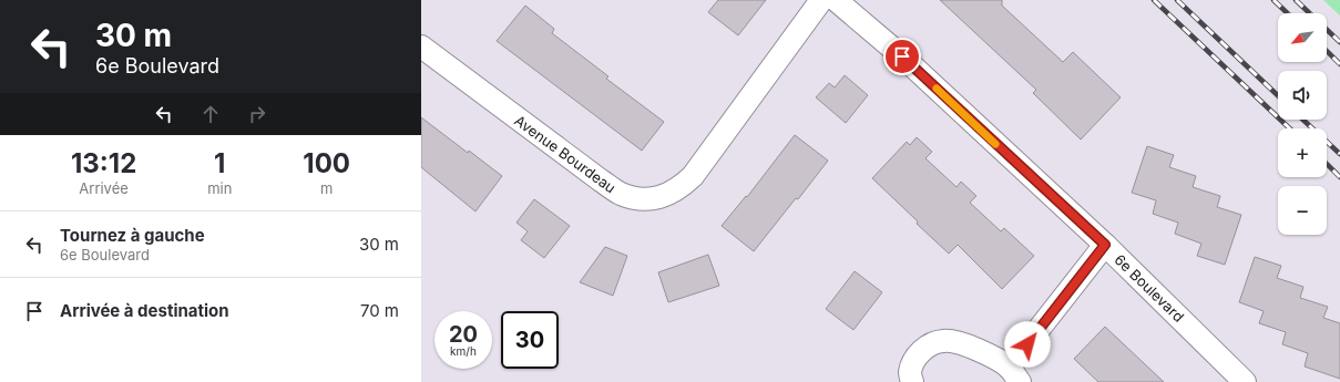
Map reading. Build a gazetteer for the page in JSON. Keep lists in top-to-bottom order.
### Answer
{
  "streets": {
    "street": ["Avenue Bourdeau", "6e Boulevard"]
  },
  "north": "bottom left",
  "page": {
    "turn": ["30 m", "6e Boulevard"],
    "map_buttons": ["+", "−"],
    "eta": [
      "13:12",
      "Arrivée",
      "1",
      "min",
      "100",
      "m"
    ],
    "list": [
      {
        "name": "Tournez à gauche",
        "note": "6e Boulevard",
        "value": "30 m"
      },
      {
        "name": "Arrivée à destination",
        "value": "70 m"
      }
    ],
    "speed": "20 km/h",
    "limit": "30"
  }
}
